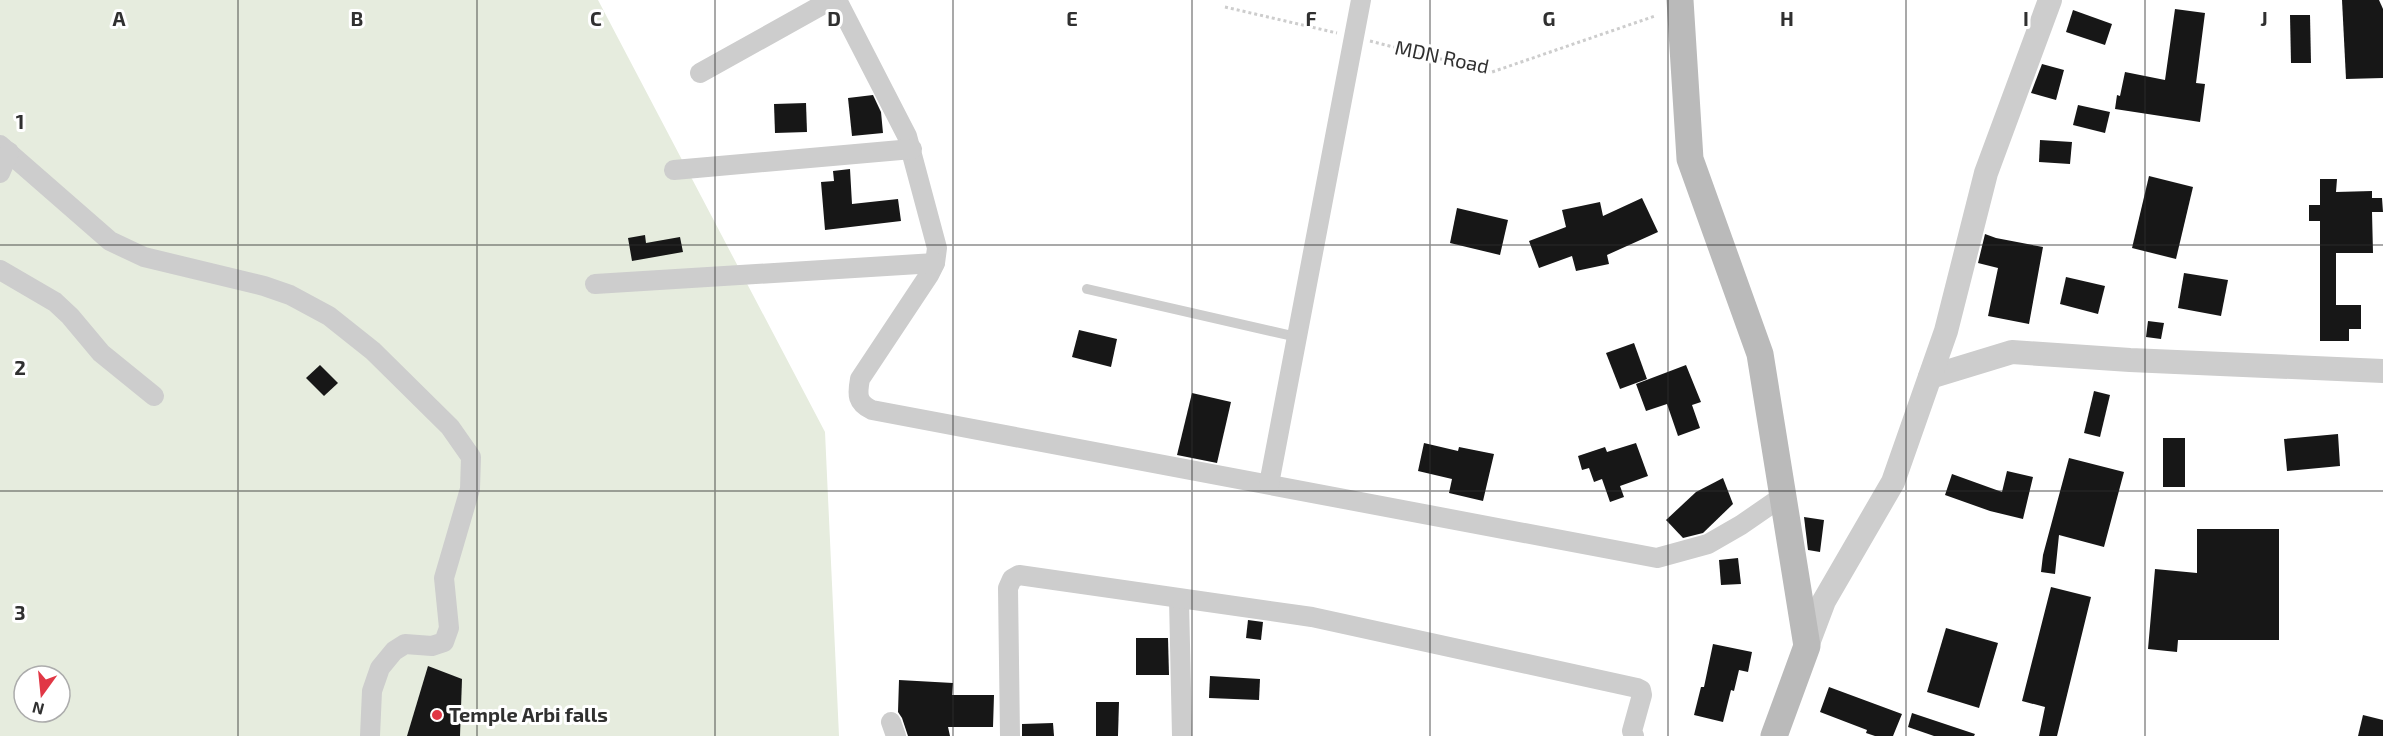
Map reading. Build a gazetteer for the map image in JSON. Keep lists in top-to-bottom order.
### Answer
{
  "streets": {
    "path": ["MDN Road"]
  },
  "places": ["Temple Arbi falls"],
  "north": "bottom",
  "grid": {
    "columns": [
      "A",
      "B",
      "C",
      "D",
      "E",
      "F",
      "G",
      "H",
      "I",
      "J"
    ],
    "rows": ["1", "2", "3"]
  }
}
